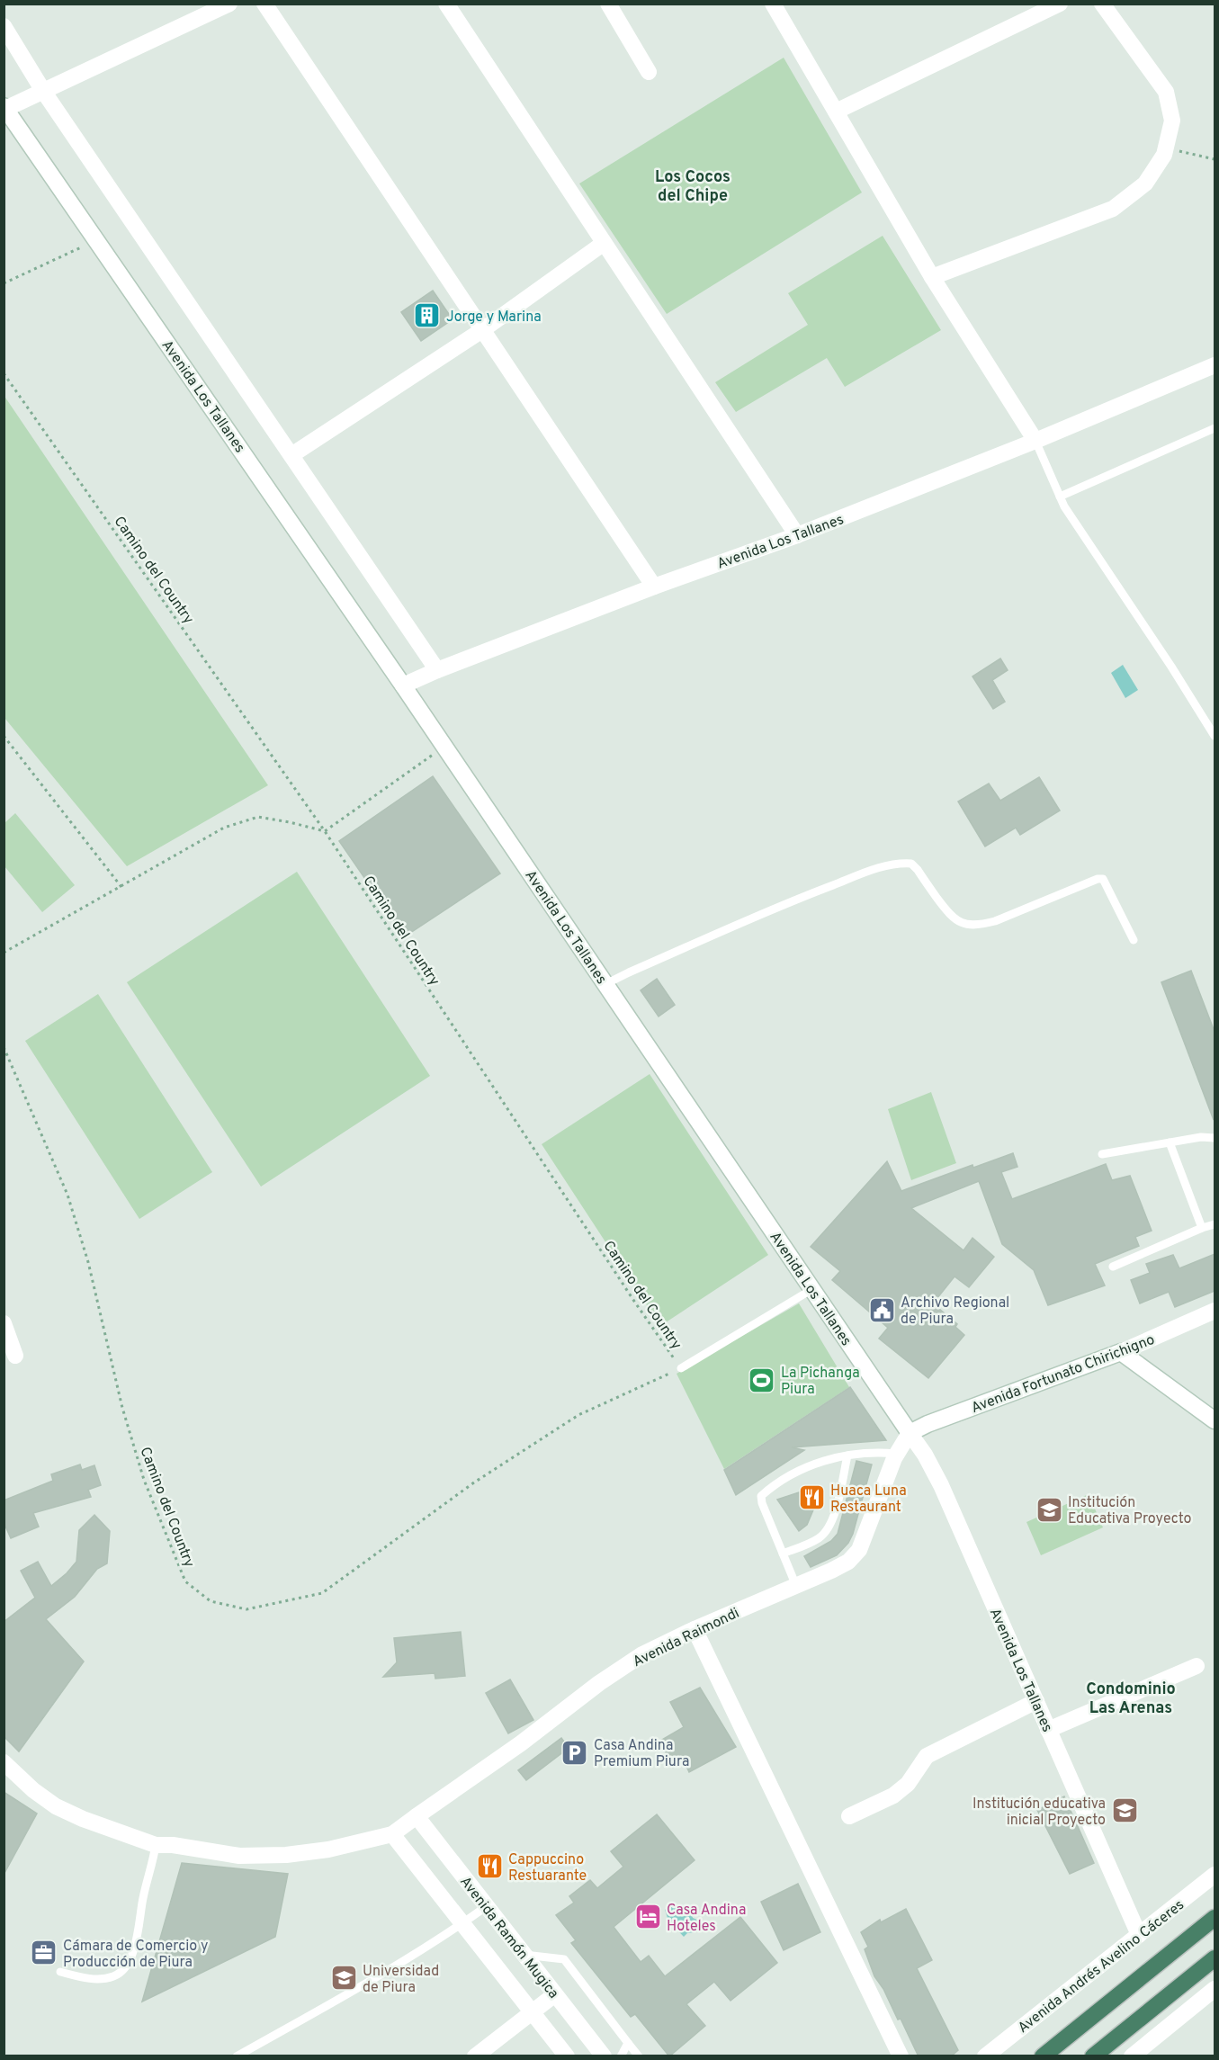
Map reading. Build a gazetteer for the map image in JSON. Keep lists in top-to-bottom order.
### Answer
{
  "streets": {
    "street": [
      "Avenida Los Tallanes",
      "Avenida Fortunato Chirichigno",
      "Avenida Raimondi",
      "Avenida Ramón Mugica",
      "Avenida Andrés Avelino Cáceres"
    ],
    "path": ["Camino del Country"]
  },
  "crossings": [
    ["Avenida Los Tallanes", "Avenida Fortunato Chirichigno"],
    ["Avenida Los Tallanes", "Avenida Raimondi"],
    ["Avenida Los Tallanes", "Avenida Andrés Avelino Cáceres"],
    ["Avenida Fortunato Chirichigno", "Avenida Raimondi"],
    ["Avenida Raimondi", "Avenida Ramón Mugica"]
  ],
  "districts": ["Los Cocos del Chipe", "Condominio Las Arenas"],
  "places": {
    "building": ["Jorge y Marina"],
    "public building": ["Archivo Regional de Piura"],
    "sports": ["La Pichanga Piura"],
    "restaurant": ["Huaca Luna Restaurant", "Cappuccino Restuarante"],
    "school or university": ["Institución Educativa Proyecto", "Institución educativa inicial Proyecto", "Universidad de Piura"],
    "parking": ["Casa Andina Premium Piura"],
    "hotel": ["Casa Andina Hoteles"],
    "office": ["Cámara de Comercio y Producción de Piura"]
  }
}
